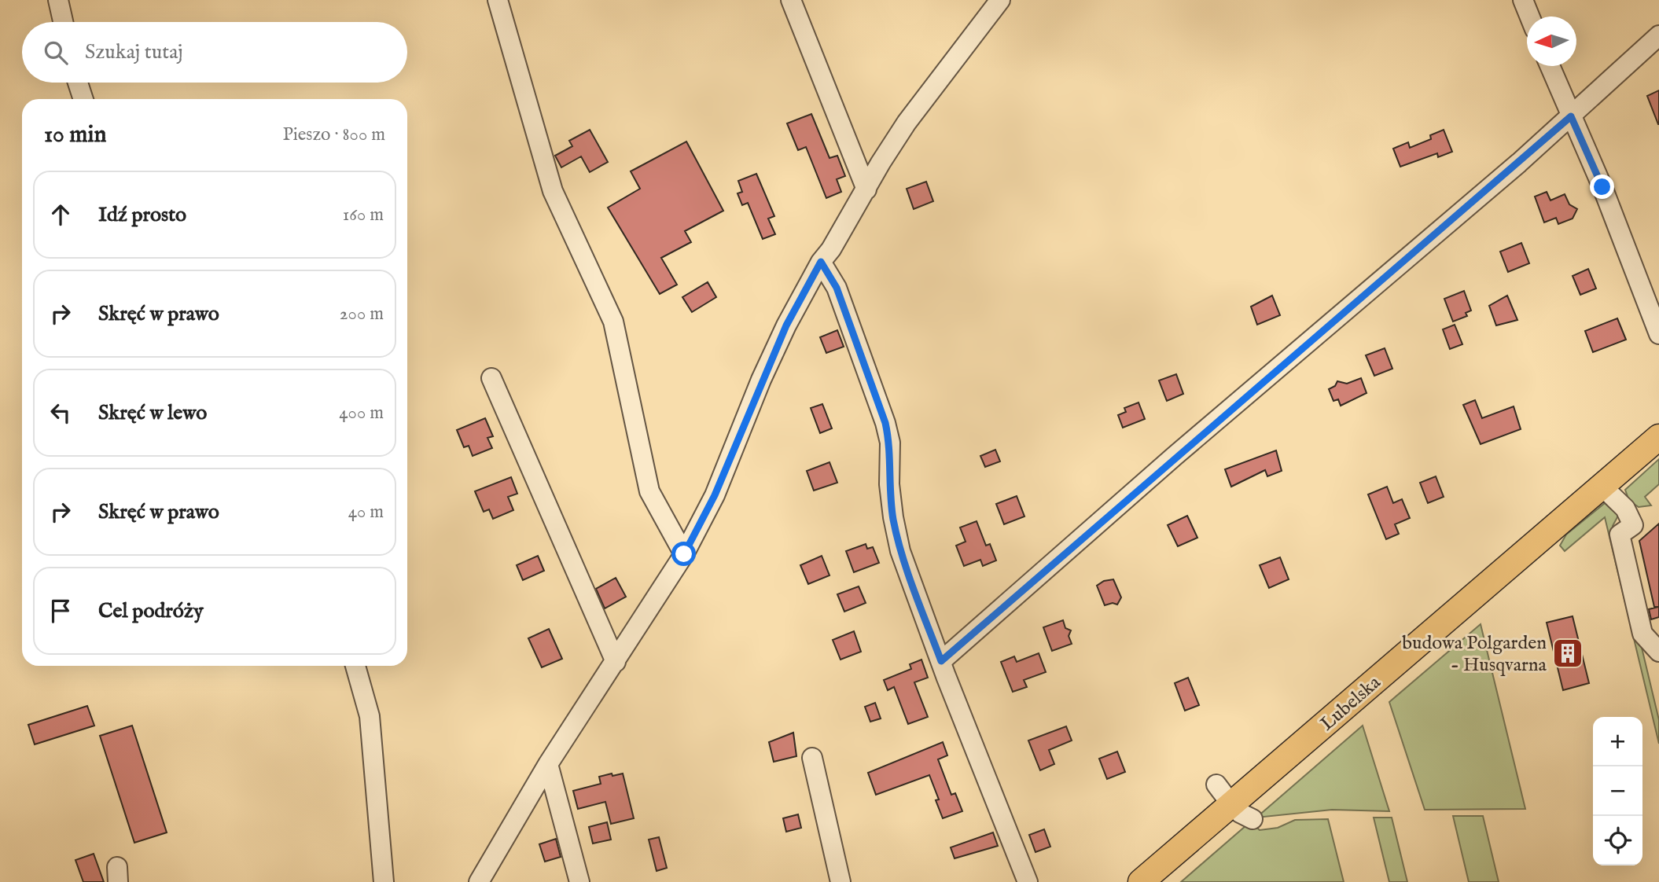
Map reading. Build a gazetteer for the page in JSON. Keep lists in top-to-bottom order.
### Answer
{
  "streets": {
    "main road": ["Lubelska"]
  },
  "places": {
    "building": ["budowa Polgarden - Husqvarna"]
  },
  "north": "left",
  "page": {
    "search": "Szukaj tutaj",
    "heading": ["10 min", "Pieszo · 800 m"],
    "list": [
      ["Idź prosto", "160 m"],
      ["Skręć w prawo", "200 m"],
      ["Skręć w lewo", "400 m"],
      ["Skręć w prawo", "40 m"],
      "Cel podróży"
    ],
    "map_buttons": ["+", "−"]
  }
}
